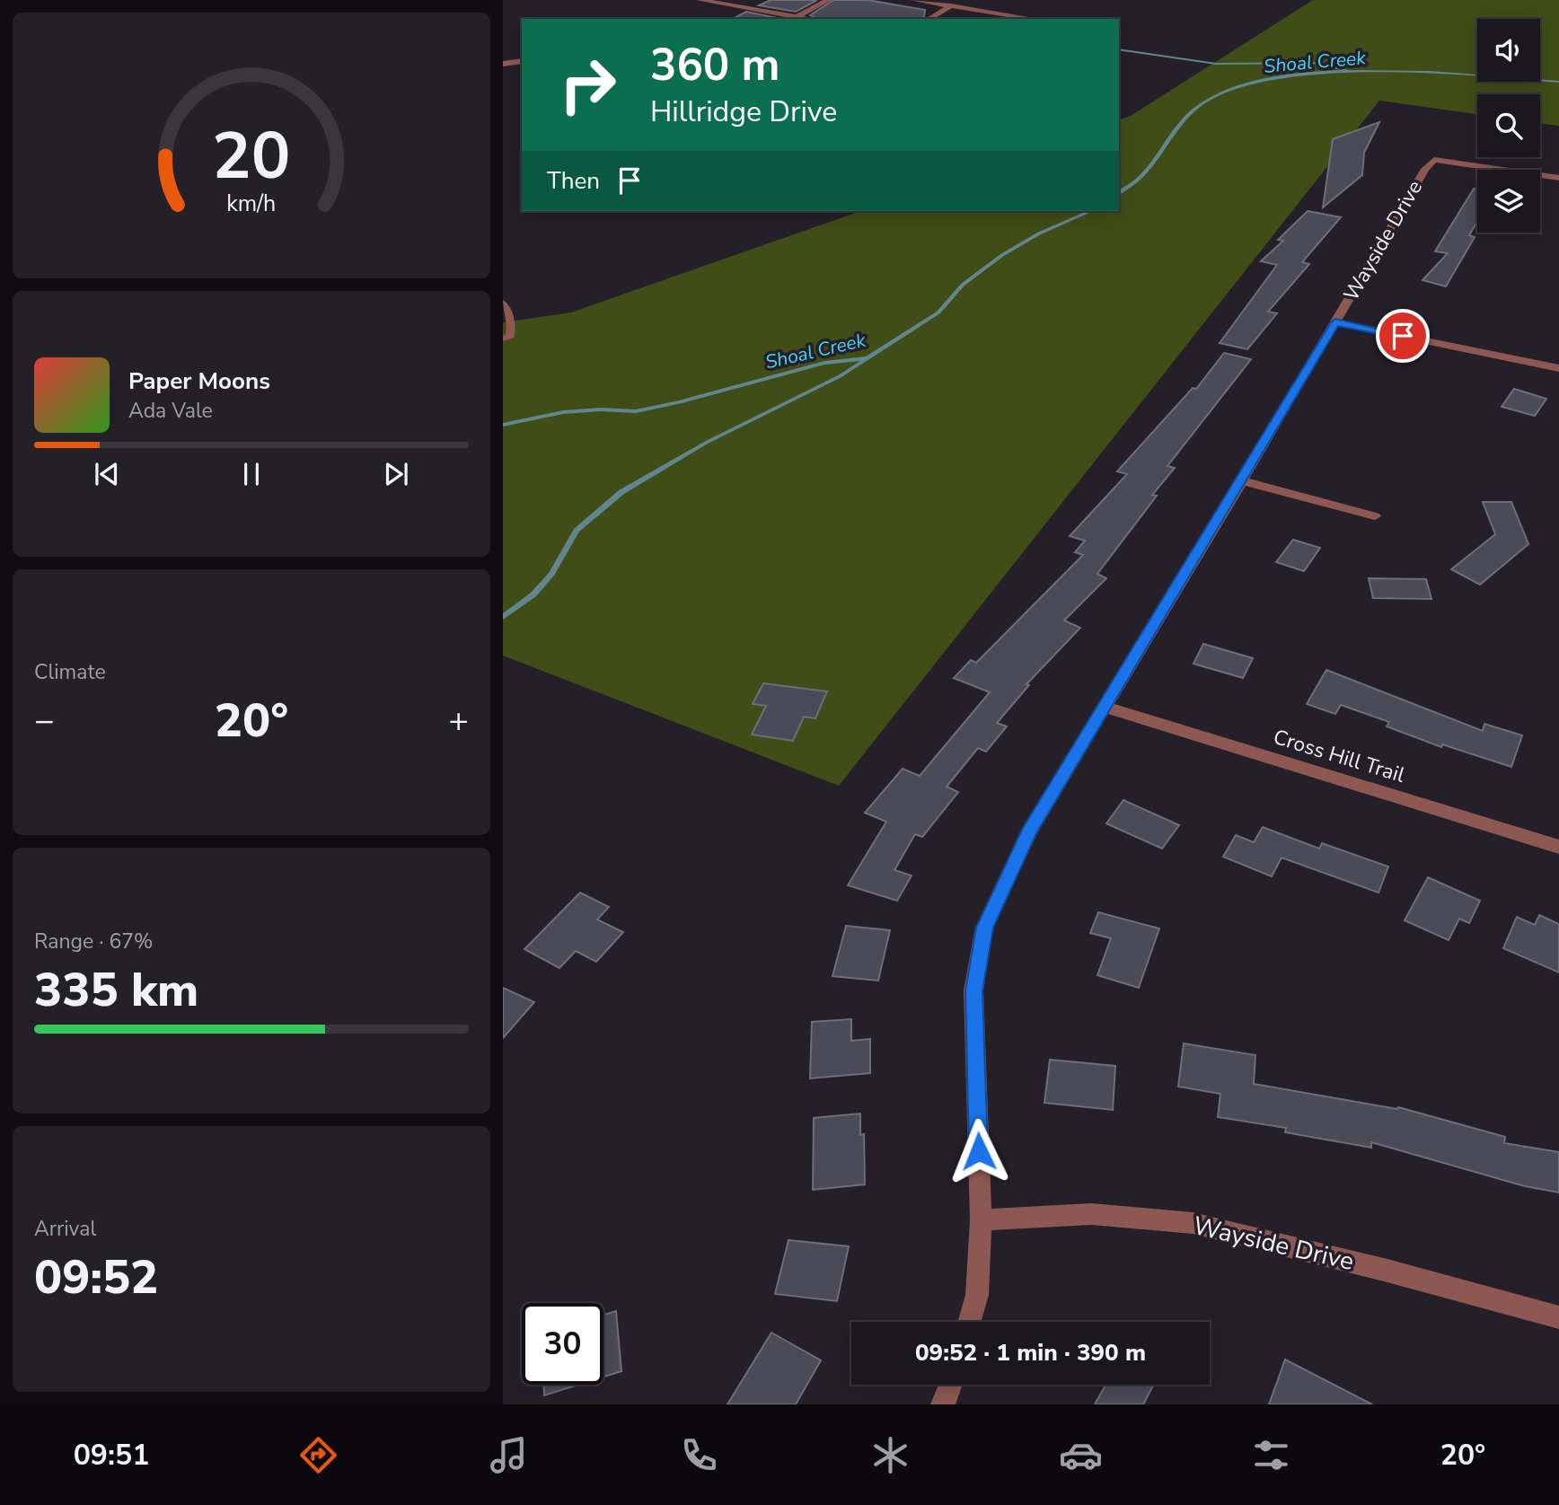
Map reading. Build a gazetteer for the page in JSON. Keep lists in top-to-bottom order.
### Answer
{
  "streets": {
    "street": ["Wayside Drive", "Cross Hill Trail"]
  },
  "crossings": [
    ["Wayside Drive", "Cross Hill Trail"]
  ],
  "water": ["Shoal Creek"],
  "page": {
    "turn": ["360 m", "Hillridge Drive"],
    "then": "Then",
    "song": ["Paper Moons", "Ada Vale"],
    "tile": [
      "Climate",
      ["Range · 67%", "335 km"],
      ["Arrival", "09:52"]
    ],
    "heat": ["−", "20°", "+"],
    "limit": "30",
    "trip": "09:52 · 1 min · 390 m",
    "tabs": ["09:51", "20°"],
    "gauge": ["20", "km/h"]
  }
}
